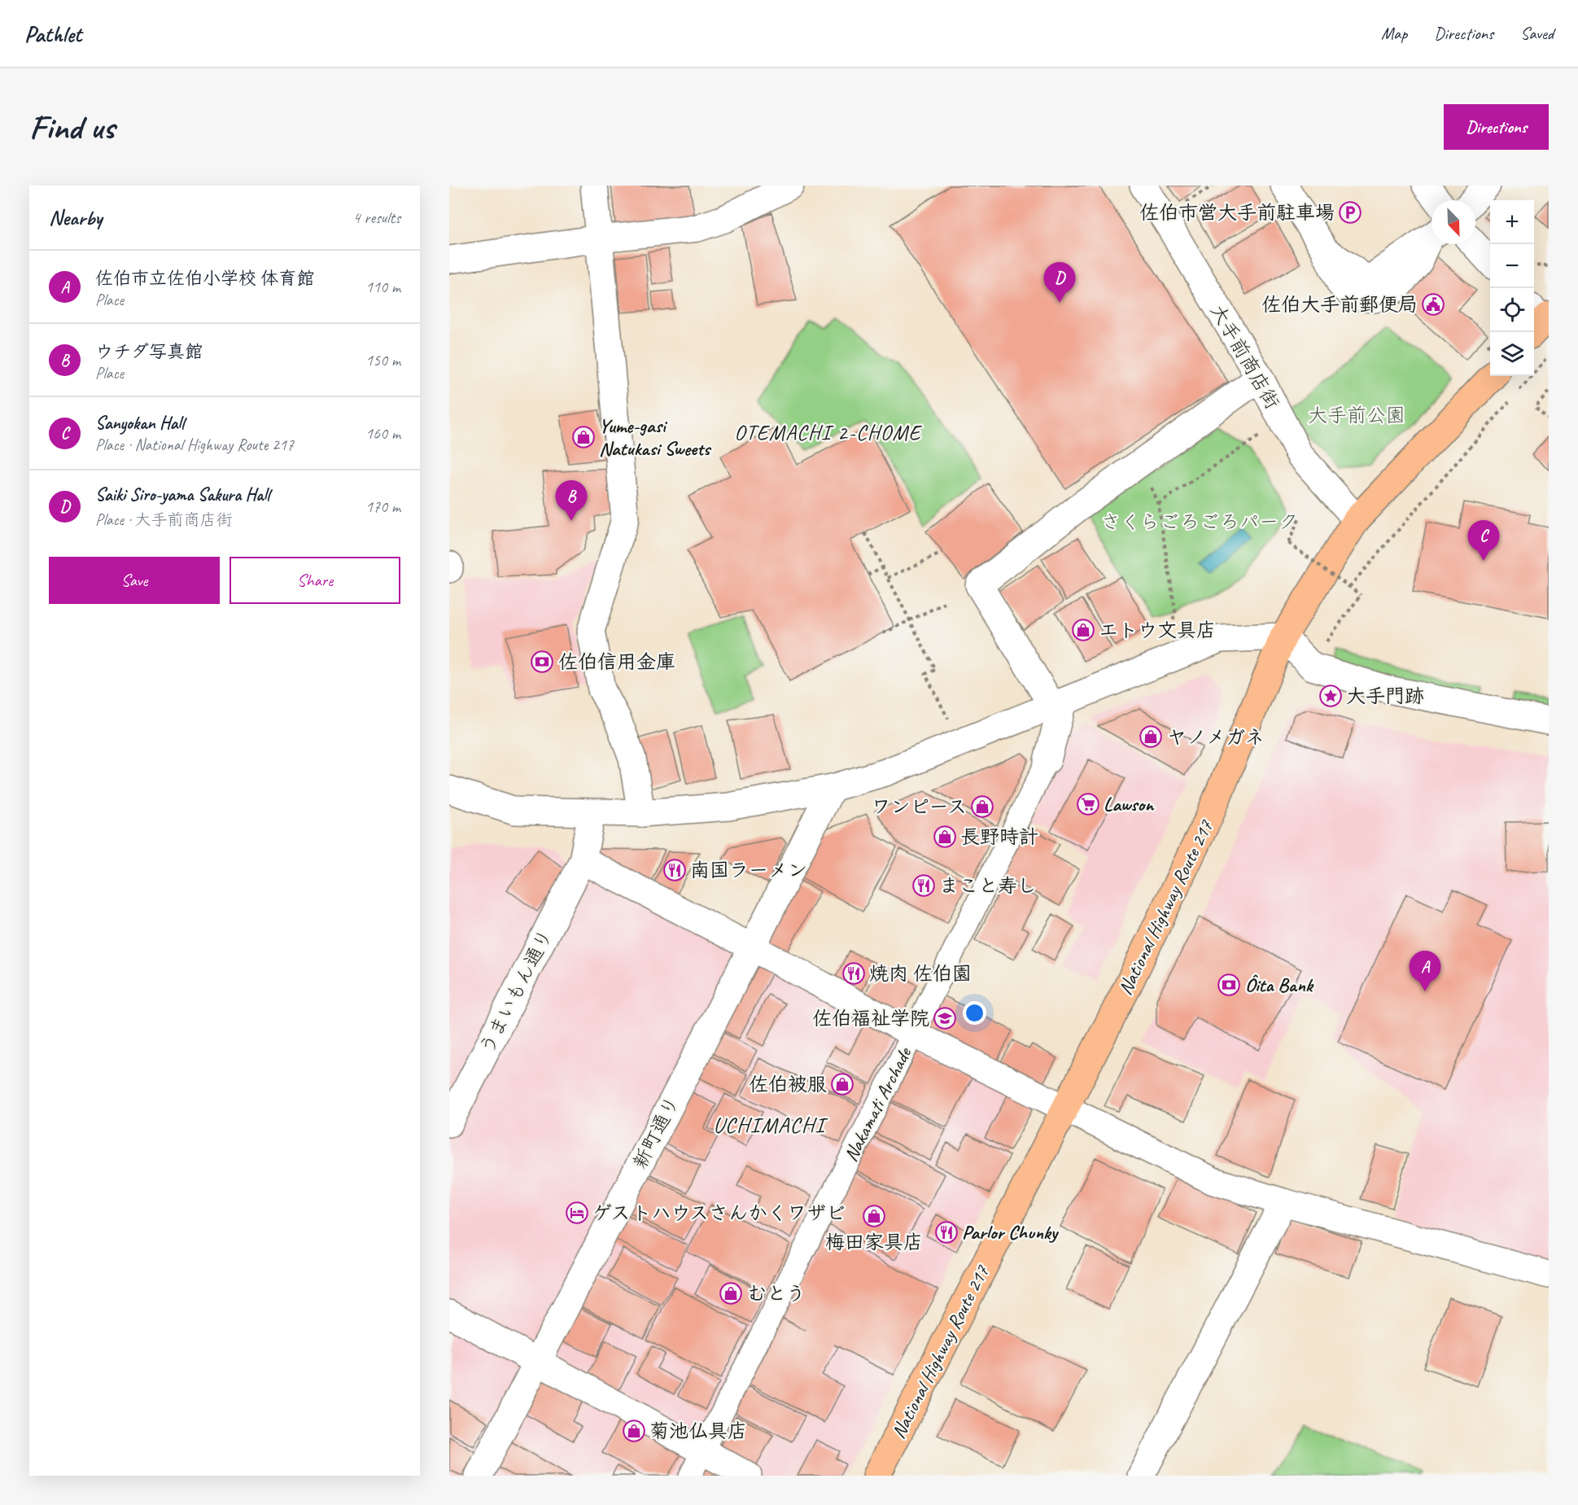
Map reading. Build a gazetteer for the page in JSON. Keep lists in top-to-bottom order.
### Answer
{
  "streets": {
    "highway": ["National Highway Route 217"],
    "street": [
      "大手前商店街",
      "うまいもん通り",
      "Nakamati Archade",
      "新町通り"
    ]
  },
  "crossings": [
    ["大手前商店街", "National Highway Route 217"]
  ],
  "districts": ["OTEMACHI 2-CHOME", "UCHIMACHI"],
  "parks": ["大手前公園", "さくらごろごろパーク"],
  "places": {
    "parking": ["佐伯市営大手前駐車場"],
    "public building": ["佐伯大手前郵便局"],
    "shop": [
      "Yume-gasi Natukasi Sweets",
      "エトウ文具店",
      "ヤノメガネ",
      "ワンピース",
      "長野時計",
      "佐伯被服",
      "梅田家具店",
      "むとう",
      "菊池仏具店"
    ],
    "bank": ["佐伯信用金庫", "Ôita Bank"],
    "place": ["大手門跡"],
    "supermarket": ["Lawson"],
    "restaurant": [
      "南国ラーメン",
      "まこと寿し",
      "焼肉 佐伯園",
      "Parlor Chunky"
    ],
    "school or university": ["佐伯福祉学院"],
    "hotel": ["ゲストハウスさんかくワザビ"]
  },
  "north": "bottom right",
  "page": {
    "header": "Pathlet",
    "nav": ["Map", "Directions", "Saved"],
    "buttons": [
      "Directions",
      ["Save", "Share"]
    ],
    "title": "Find us",
    "heading": ["Nearby", "4 results"],
    "map_buttons": ["+", "−"],
    "list": [
      {
        "mark": "A",
        "name": "佐伯市立佐伯小学校 体育館",
        "note": "Place",
        "value": "110 m"
      },
      {
        "mark": "B",
        "name": "ウチダ写真館",
        "note": "Place",
        "value": "150 m"
      },
      {
        "mark": "C",
        "name": "Sanyokan Hall",
        "note": "Place · National Highway Route 217",
        "value": "160 m"
      },
      {
        "mark": "D",
        "name": "Saiki Siro-yama Sakura Hall",
        "note": "Place · 大手前商店街",
        "value": "170 m"
      }
    ],
    "pins": [
      "D",
      "B",
      "C",
      "A"
    ]
  }
}
